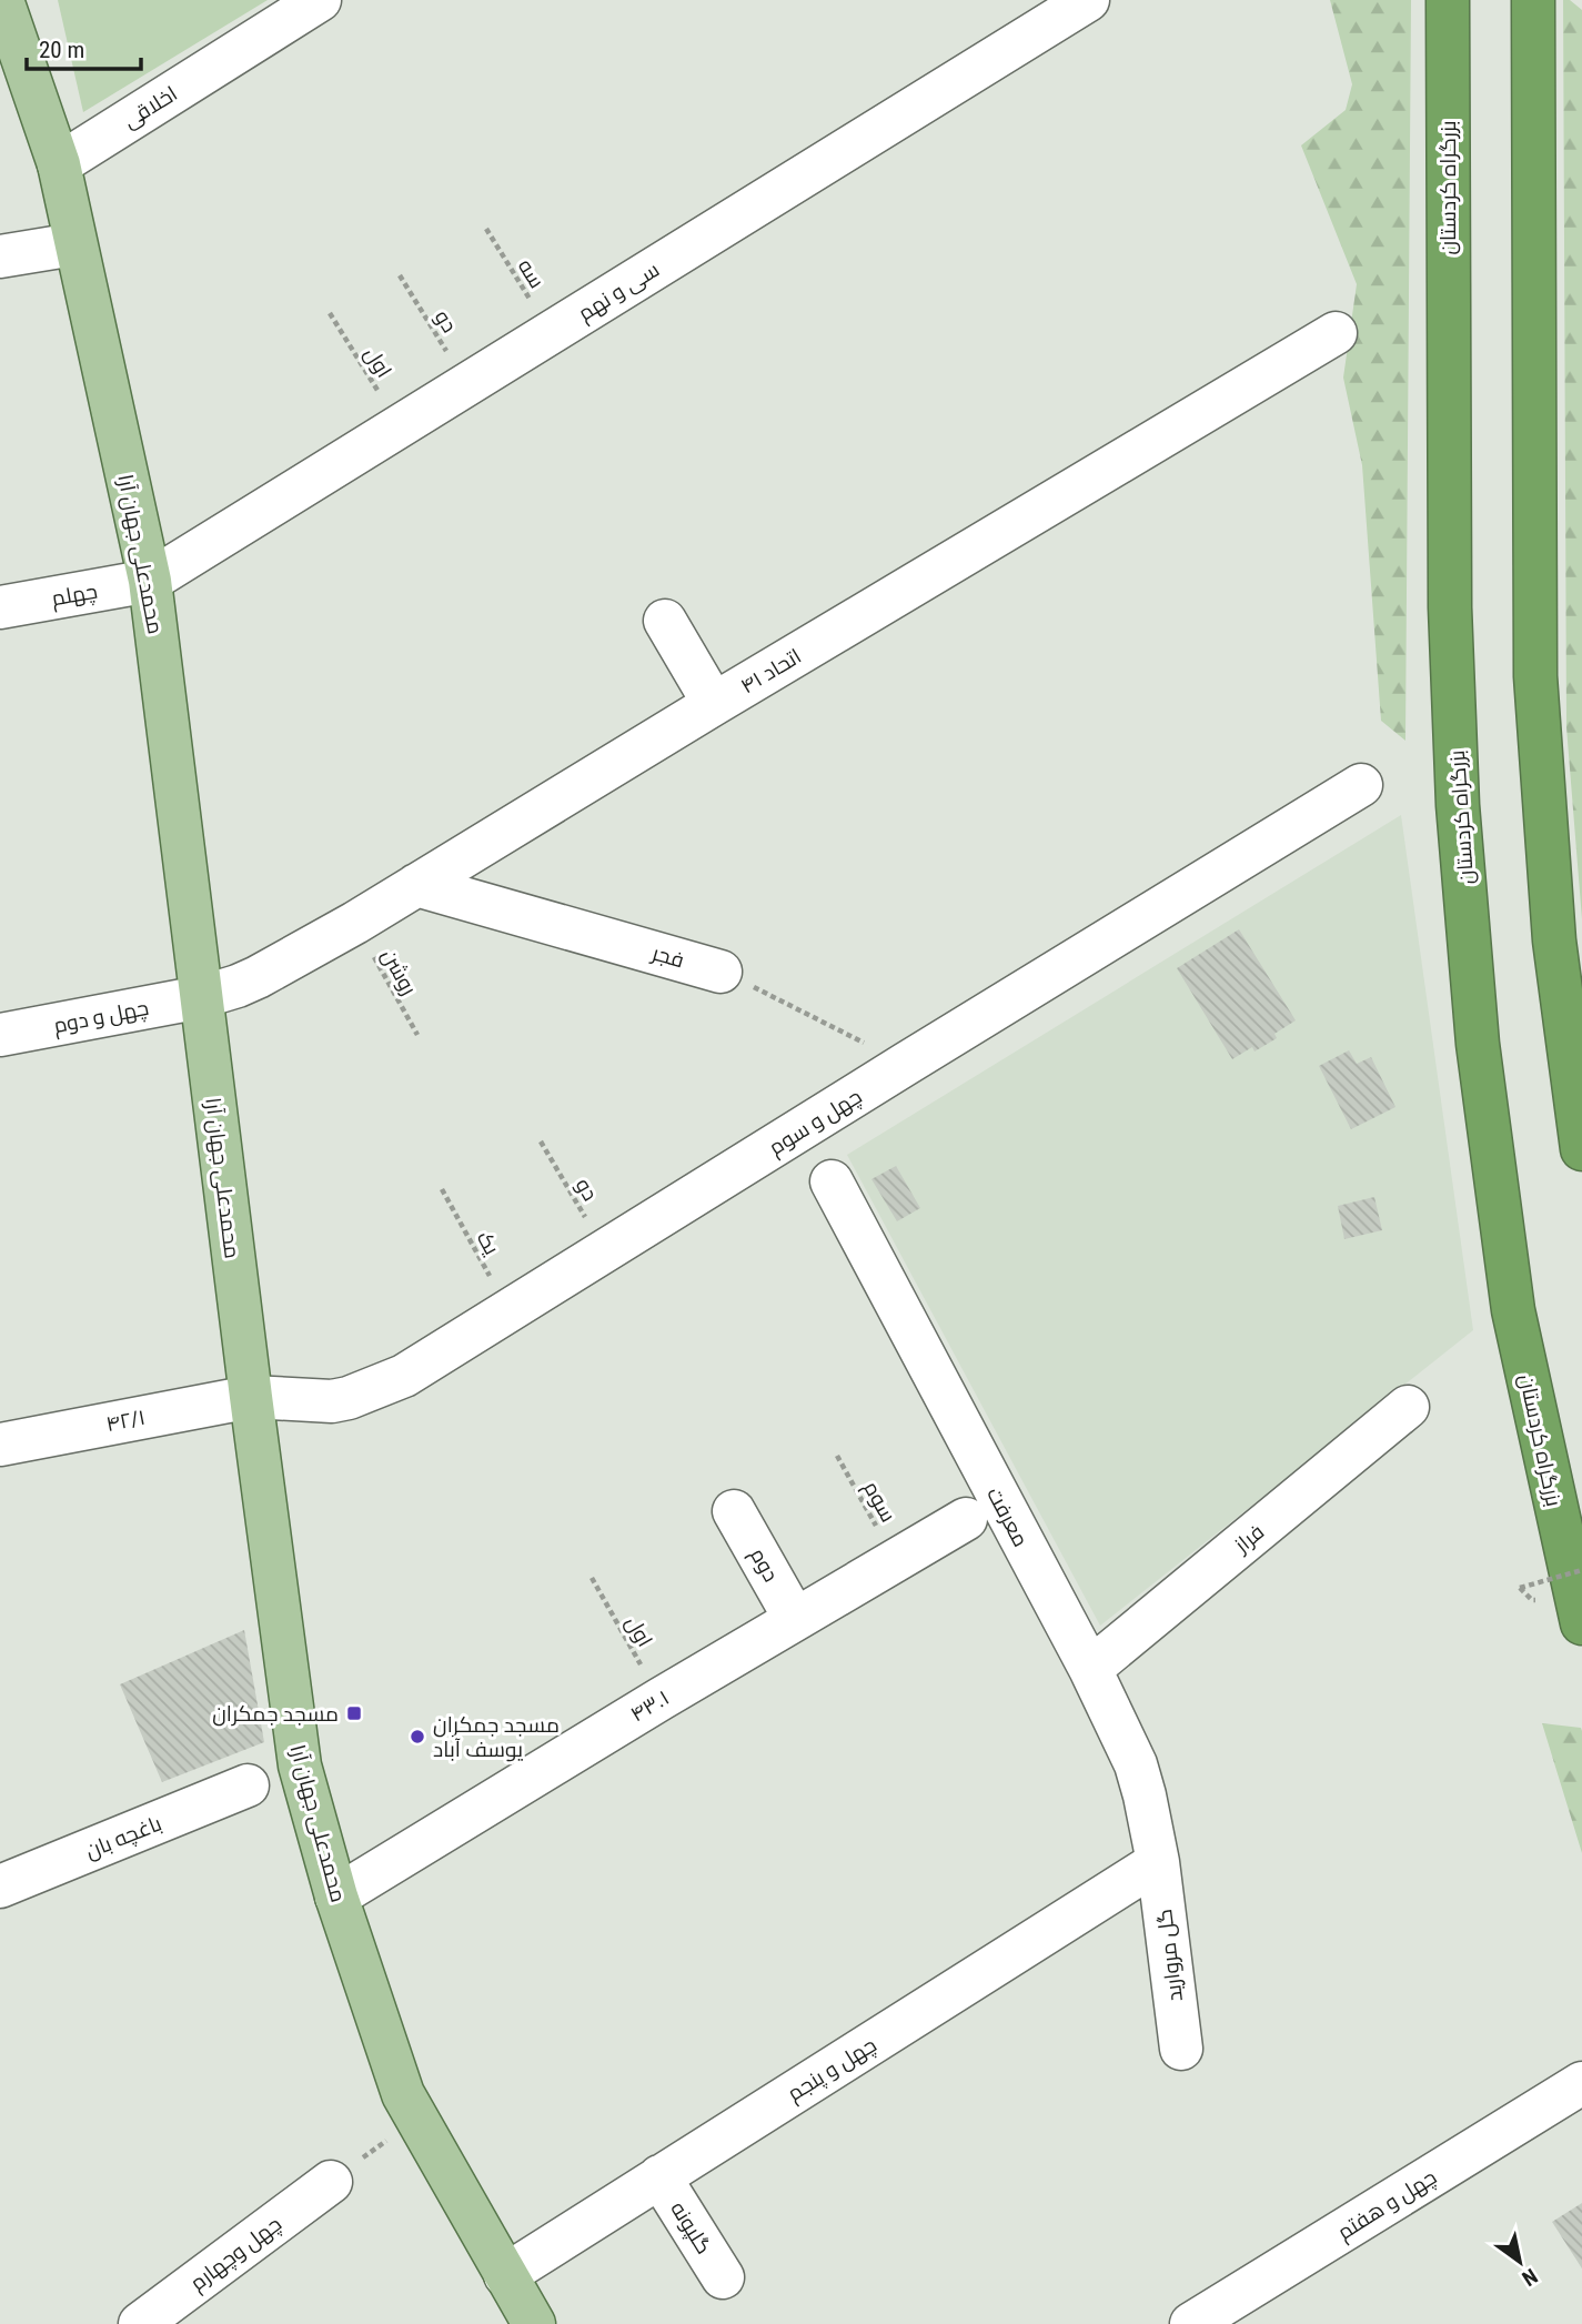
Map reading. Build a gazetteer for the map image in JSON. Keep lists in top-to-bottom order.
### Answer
{
  "streets": {
    "highway": ["بزرگراه کردستان"],
    "main road": ["محمدعلی جهان آرا"],
    "street": [
      "اخلاقی",
      "سی و نهم",
      "چهلم",
      "اتحاد ۴۱",
      "فجر",
      "چهل و دوم",
      "چهل و سوم",
      "۴۲/۱",
      "معرفت",
      "فراز",
      "دوم",
      "۴۳.۱",
      "باغچه بان",
      "گل مروارید",
      "چهل و پنجم",
      "چهل و هفتم",
      "گلپونه",
      "چهل وچهارم"
    ],
    "path": [
      "سه",
      "دو",
      "اول",
      "روشن",
      "یک",
      "سوم"
    ]
  },
  "crossings": [
    ["اخلاقی", "محمدعلی جهان آرا"],
    ["سه", "سی و نهم"],
    ["سی و نهم", "دو"],
    ["سی و نهم", "اول"],
    ["سی و نهم", "محمدعلی جهان آرا"],
    ["سی و نهم", "چهلم"],
    ["دو", "چهل و سوم"],
    ["اول", "۴۳.۱"],
    ["محمدعلی جهان آرا", "چهلم"],
    ["محمدعلی جهان آرا", "اتحاد ۴۱"],
    ["محمدعلی جهان آرا", "چهل و دوم"],
    ["محمدعلی جهان آرا", "چهل و سوم"],
    ["محمدعلی جهان آرا", "۴۲/۱"],
    ["محمدعلی جهان آرا", "۴۳.۱"],
    ["محمدعلی جهان آرا", "چهل و پنجم"],
    ["اتحاد ۴۱", "فجر"],
    ["اتحاد ۴۱", "روشن"],
    ["اتحاد ۴۱", "چهل و دوم"],
    ["چهل و سوم", "یک"],
    ["چهل و سوم", "۴۲/۱"],
    ["سوم", "۴۳.۱"],
    ["معرفت", "فراز"],
    ["معرفت", "گل مروارید"],
    ["معرفت", "چهل و پنجم"],
    ["دوم", "۴۳.۱"],
    ["گل مروارید", "چهل و پنجم"],
    ["چهل و پنجم", "گلپونه"]
  ],
  "places": {
    "transit": ["مسجد جمکران"],
    "other": ["مسجد جمکران یوسف آباد"]
  },
  "scale_bar": "20 m",
  "north": "bottom right"
}
